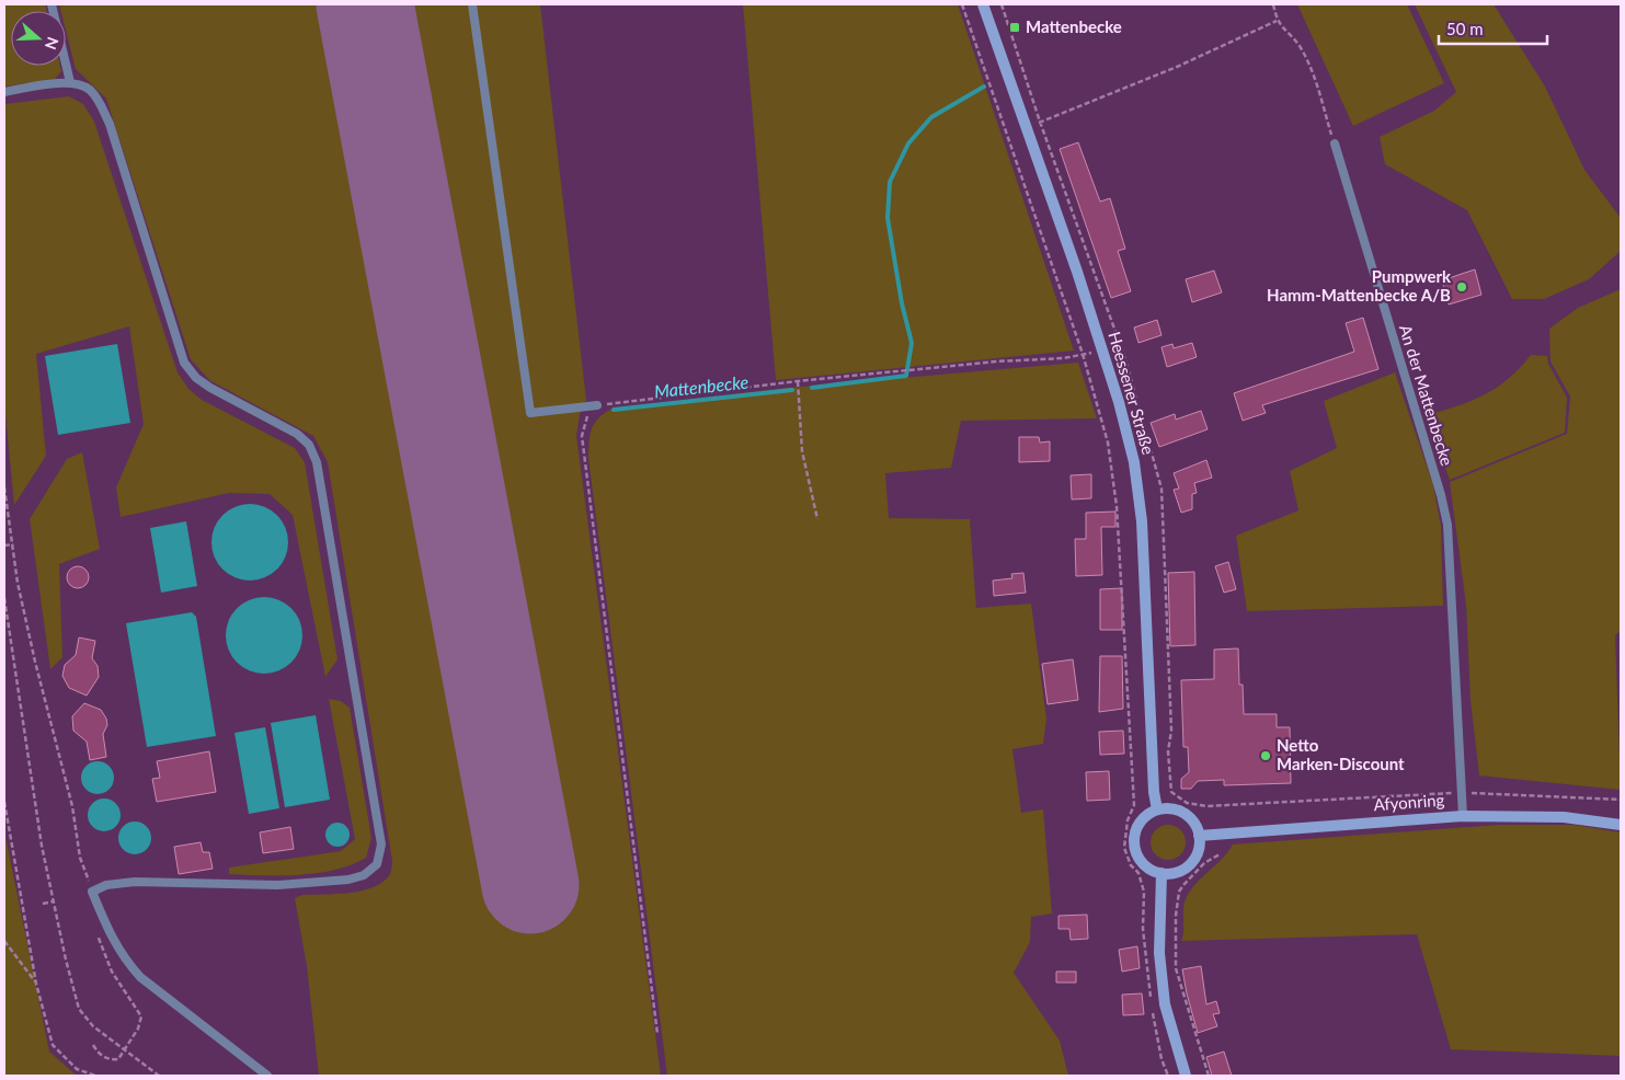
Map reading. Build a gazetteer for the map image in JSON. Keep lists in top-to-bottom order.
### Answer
{
  "streets": {
    "main road": ["Heessener Straße", "Afyonring"],
    "lane": ["An der Mattenbecke"]
  },
  "crossings": [
    ["Heessener Straße", "Afyonring"],
    ["An der Mattenbecke", "Afyonring"]
  ],
  "water": ["Mattenbecke"],
  "places": {
    "transit": ["Mattenbecke"],
    "other": ["Pumpwerk Hamm-Mattenbecke A/B", "Netto Marken-Discount"]
  },
  "scale_bar": "50 m",
  "north": "right"
}
